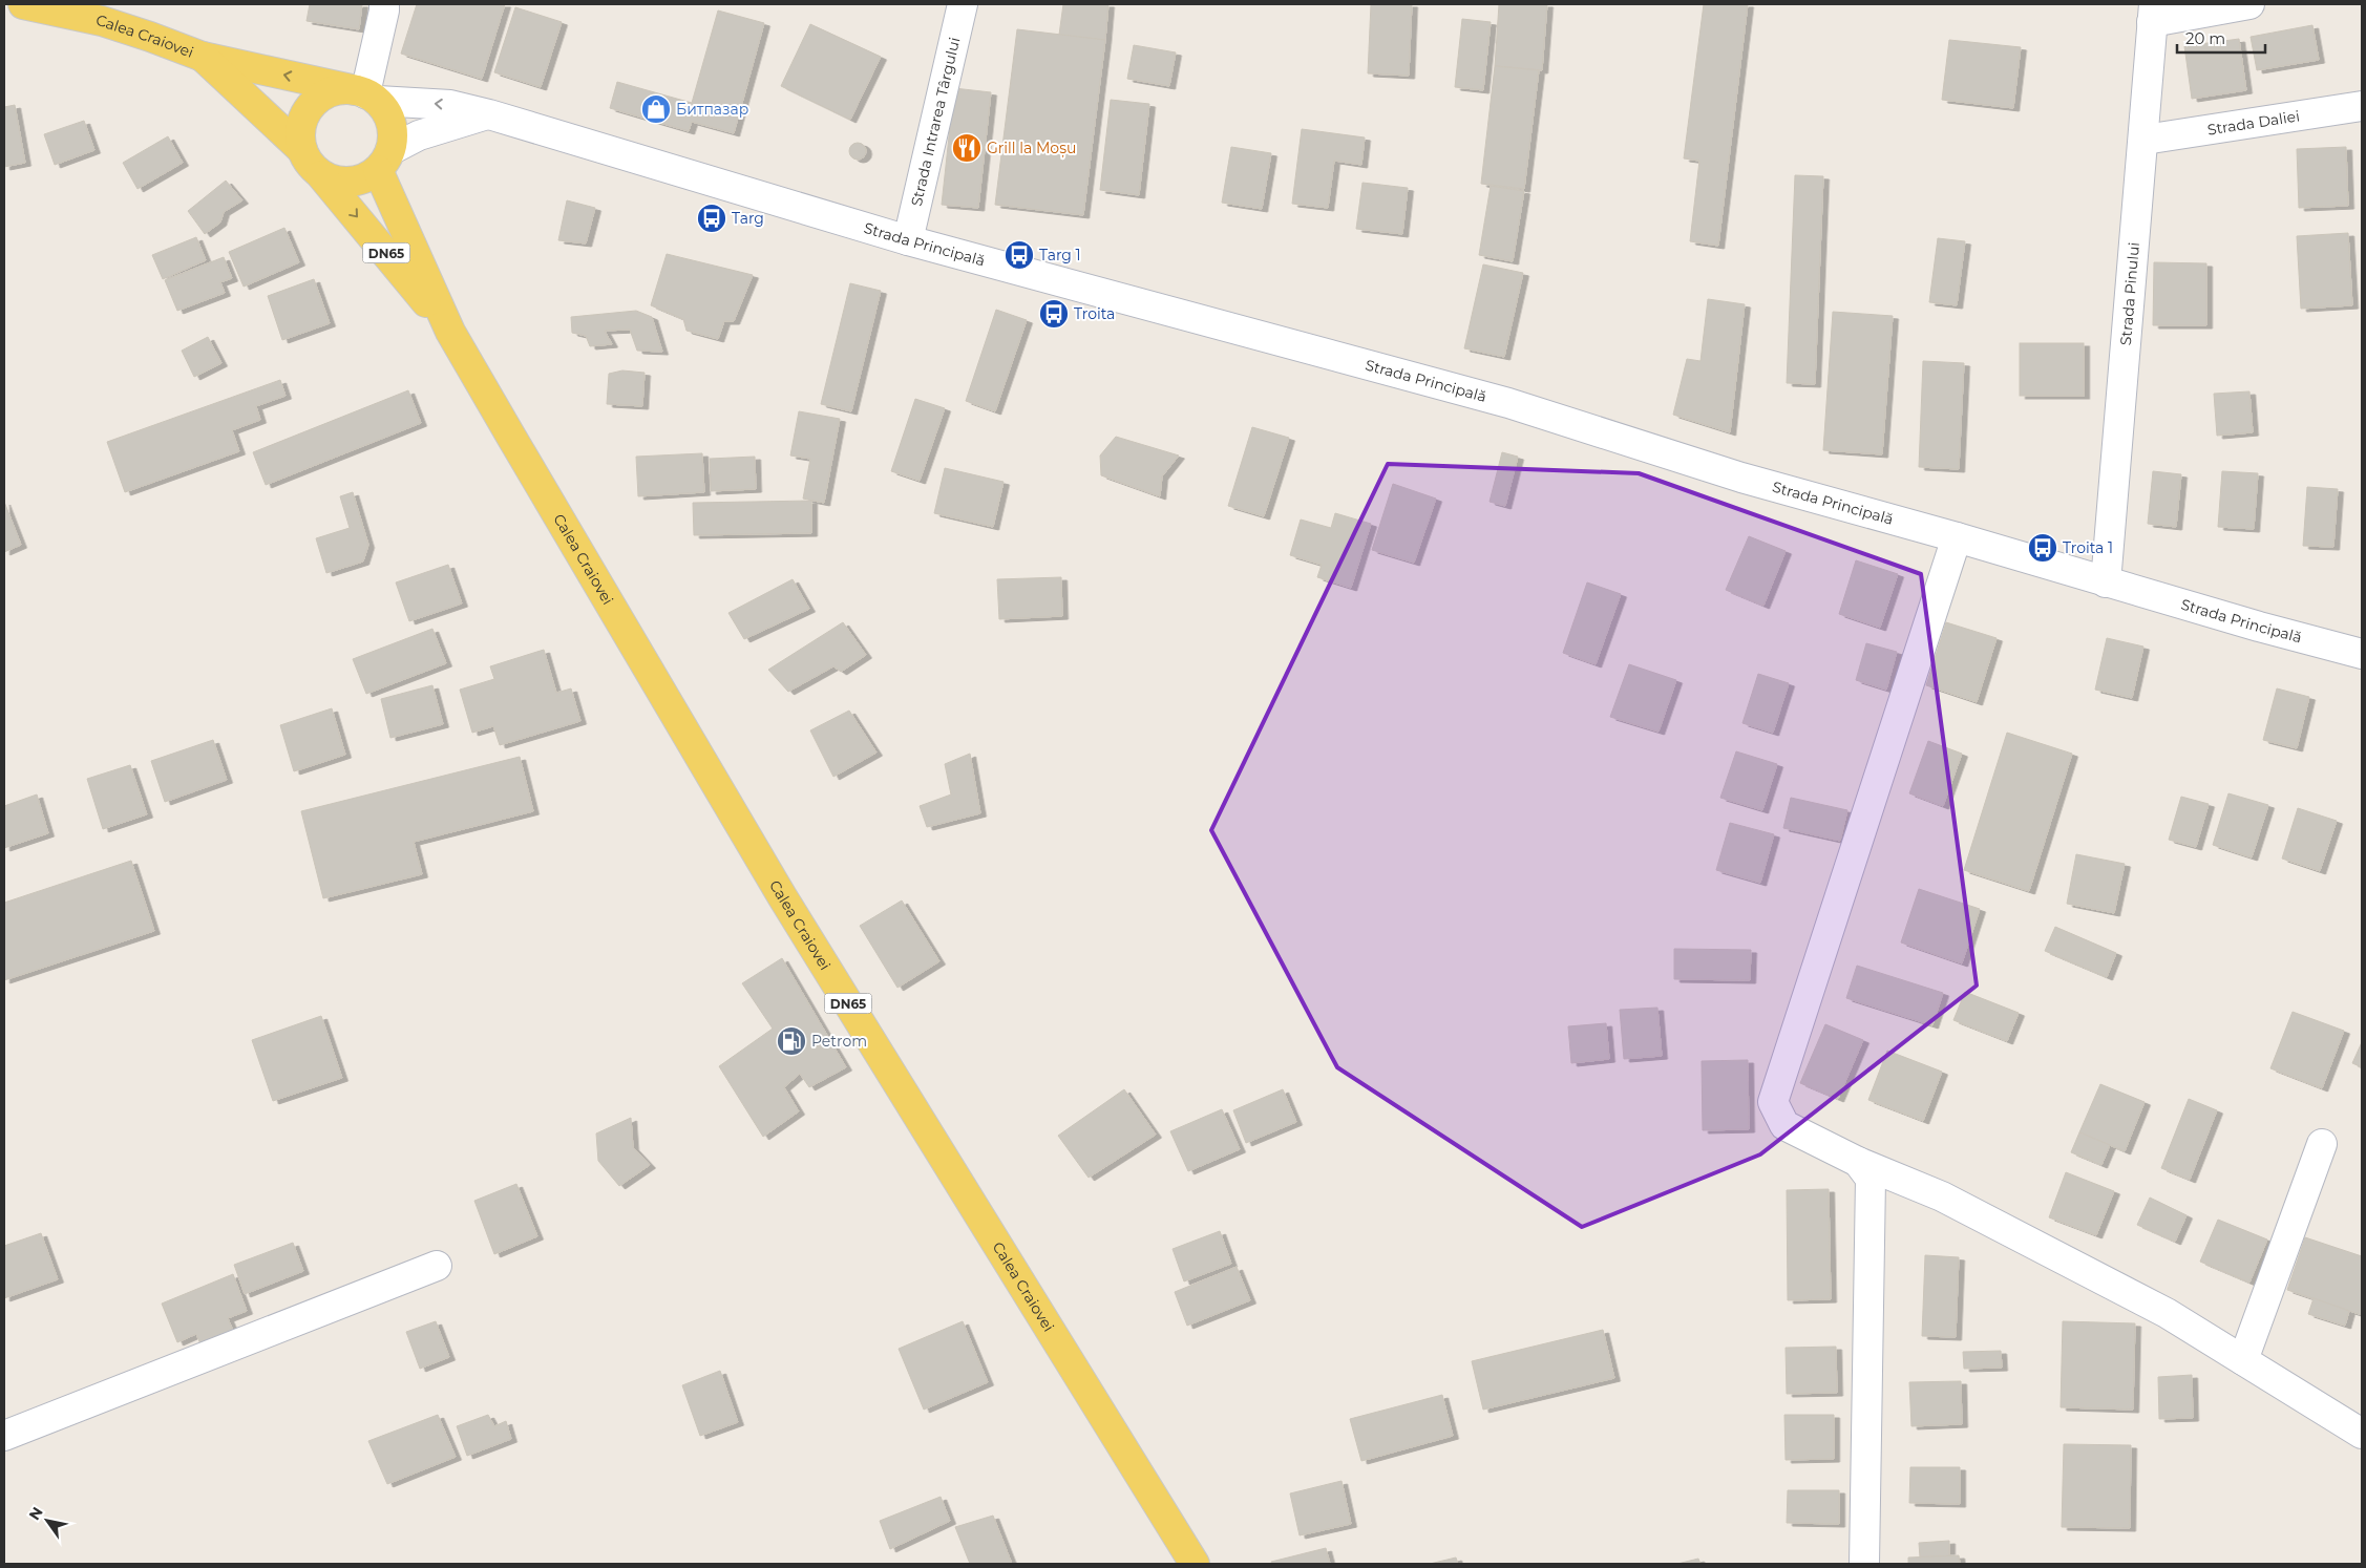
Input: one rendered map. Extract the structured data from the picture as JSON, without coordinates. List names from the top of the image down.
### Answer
{
  "streets": {
    "main road": ["Calea Craiovei", "DN65"],
    "street": [
      "Strada Intrarea Târgului",
      "Strada Daliei",
      "Strada Principală",
      "Strada Pinului"
    ]
  },
  "crossings": [
    ["Calea Craiovei", "Strada Principală"],
    ["Calea Craiovei", "DN65"],
    ["Strada Intrarea Târgului", "Strada Principală"],
    ["Strada Daliei", "Strada Pinului"],
    ["Strada Principală", "DN65"],
    ["Strada Principală", "Strada Pinului"]
  ],
  "places": {
    "shop": ["Битпазар"],
    "restaurant": ["Grill la Moșu"],
    "bus stop": [
      "Targ",
      "Targ 1",
      "Troita",
      "Troita 1"
    ],
    "fuel station": ["Petrom"]
  },
  "scale_bar": "20 m",
  "north": "top left"
}
